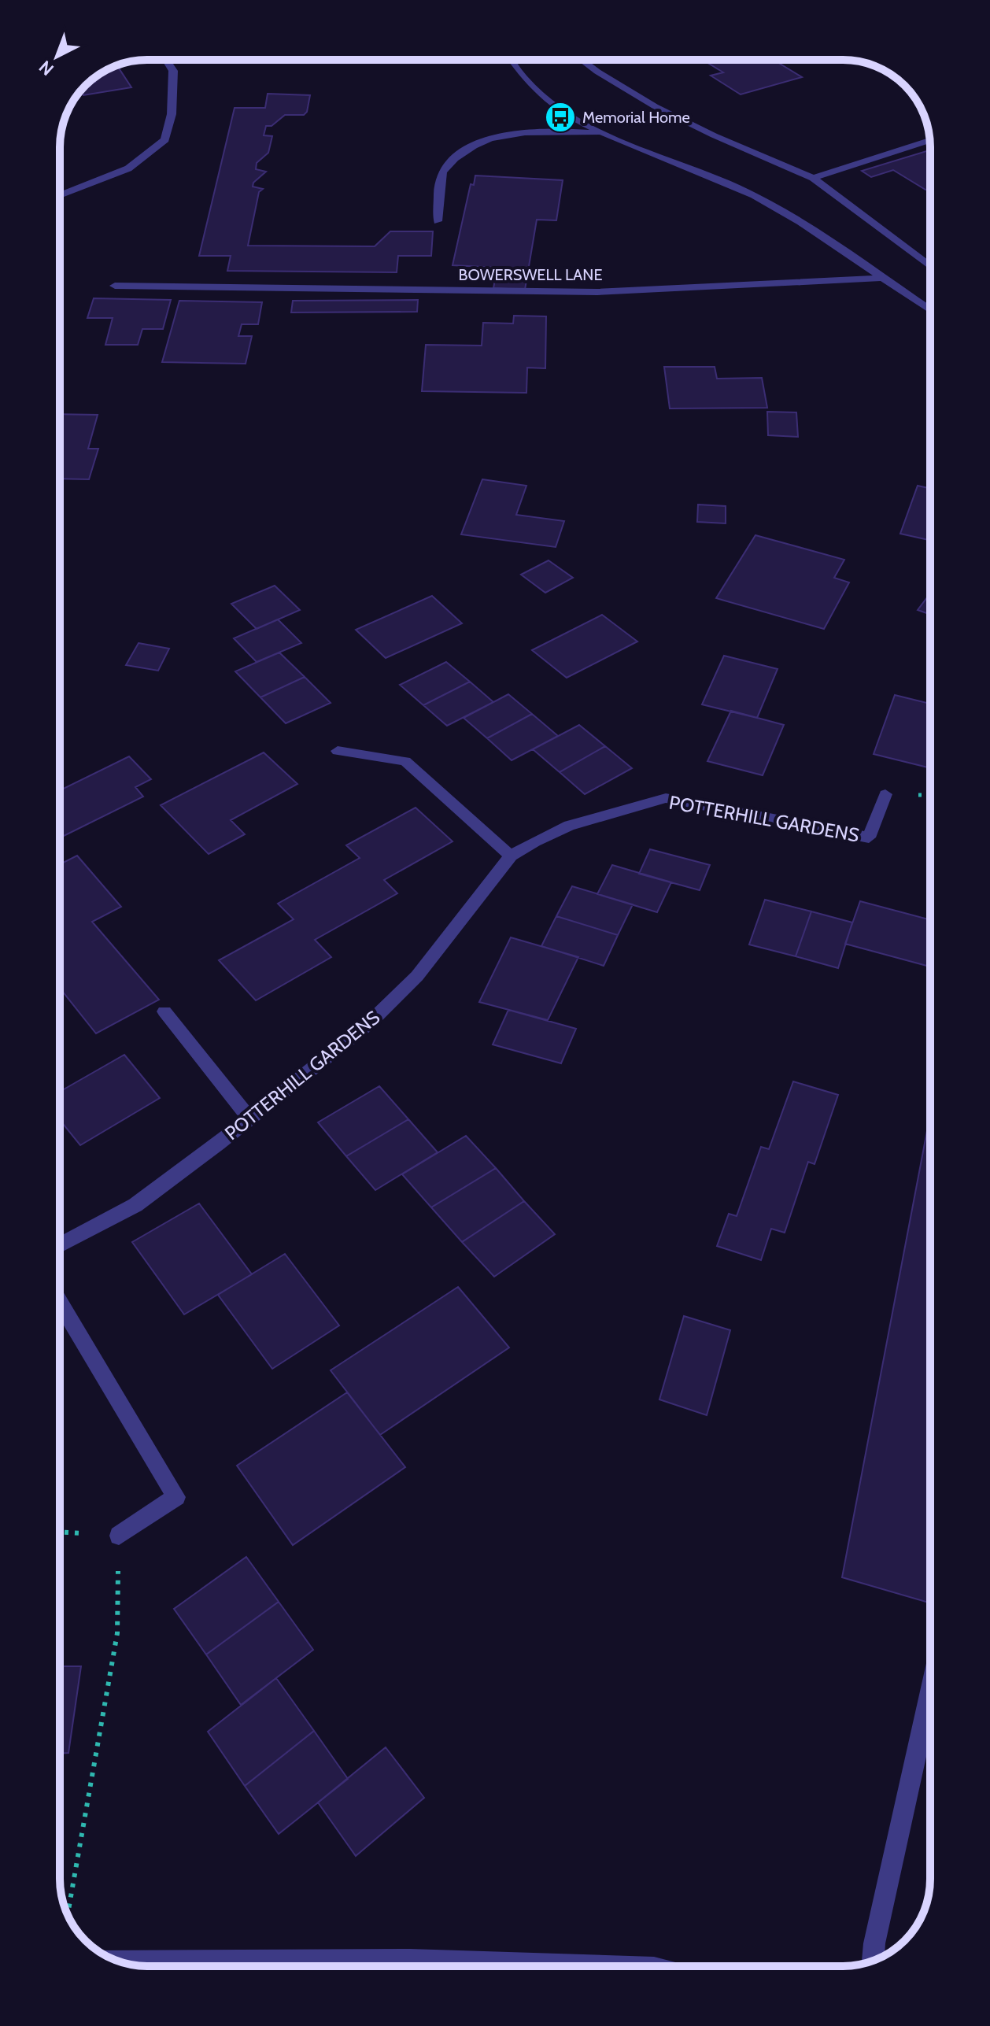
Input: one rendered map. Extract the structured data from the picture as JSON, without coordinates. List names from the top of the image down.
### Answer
{
  "streets": {
    "street": ["BOWERSWELL LANE", "POTTERHILL GARDENS"]
  },
  "places": {
    "bus stop": ["Memorial Home"]
  },
  "north": "bottom left"
}
